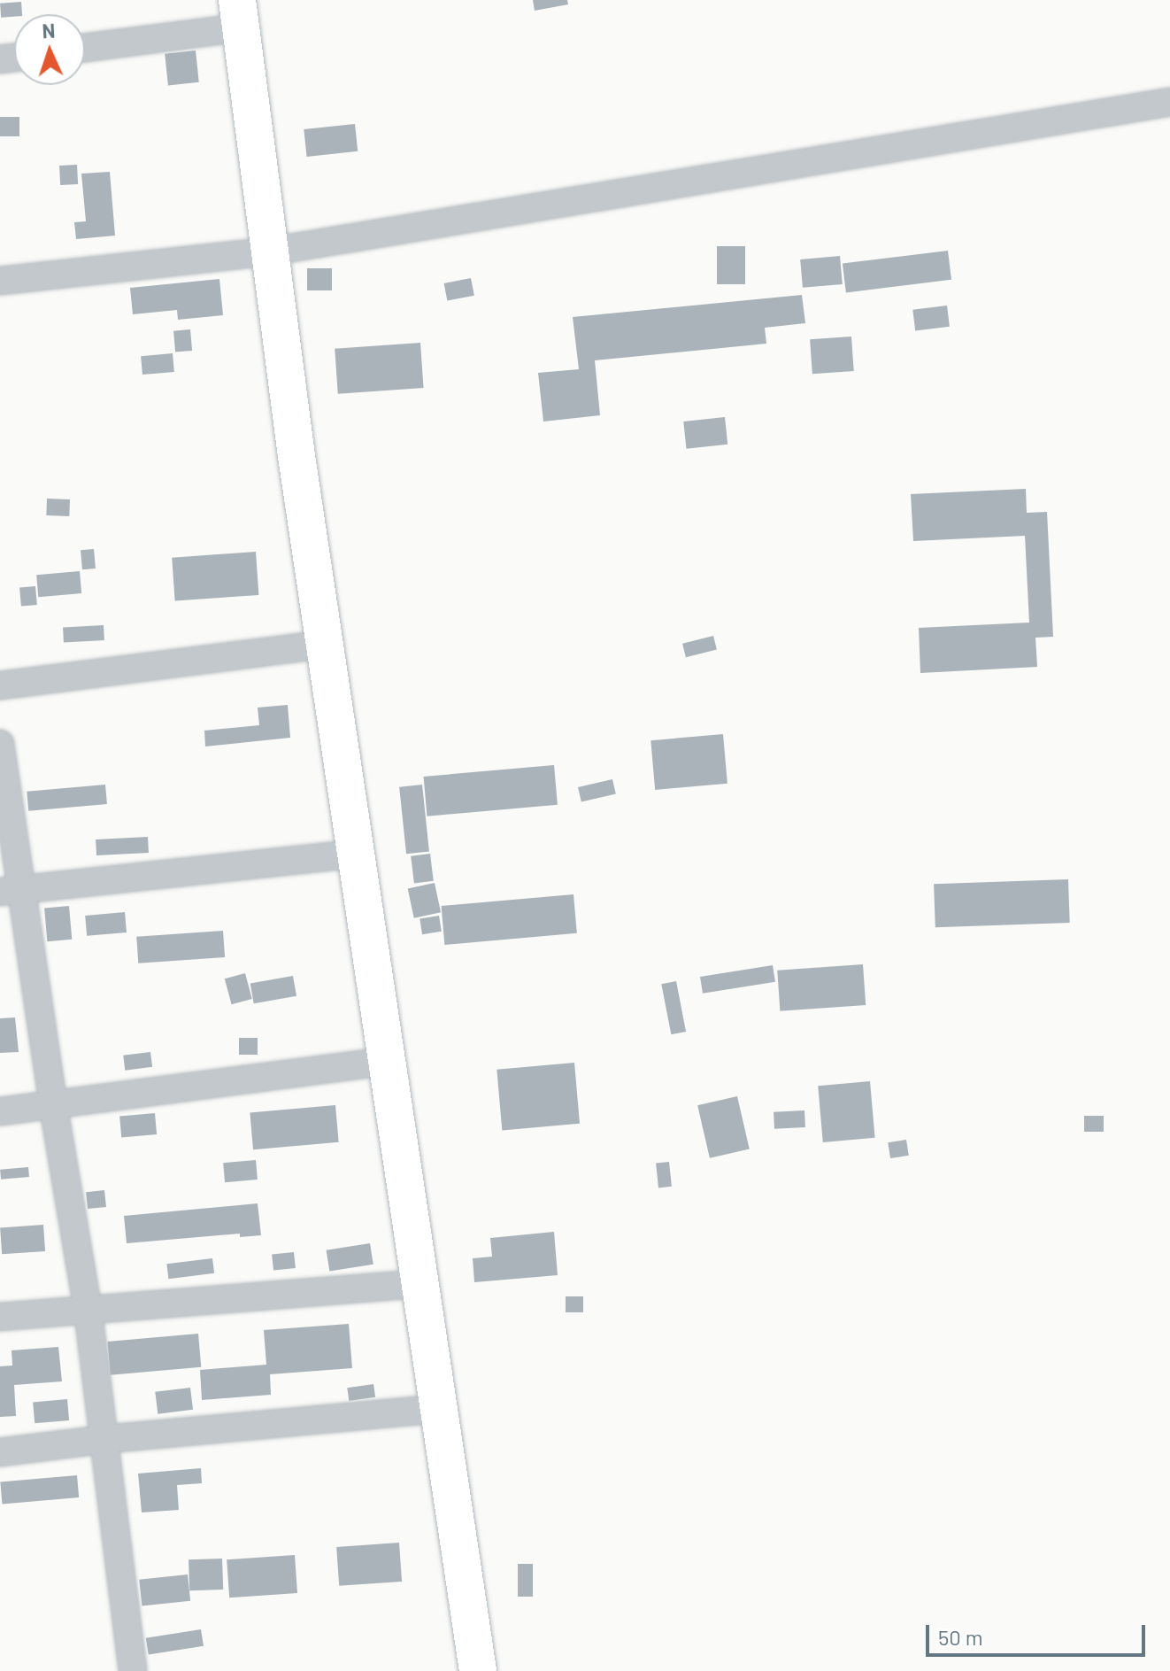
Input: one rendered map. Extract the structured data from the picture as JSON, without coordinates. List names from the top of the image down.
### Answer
{
  "scale_bar": "50 m",
  "north": "top"
}
